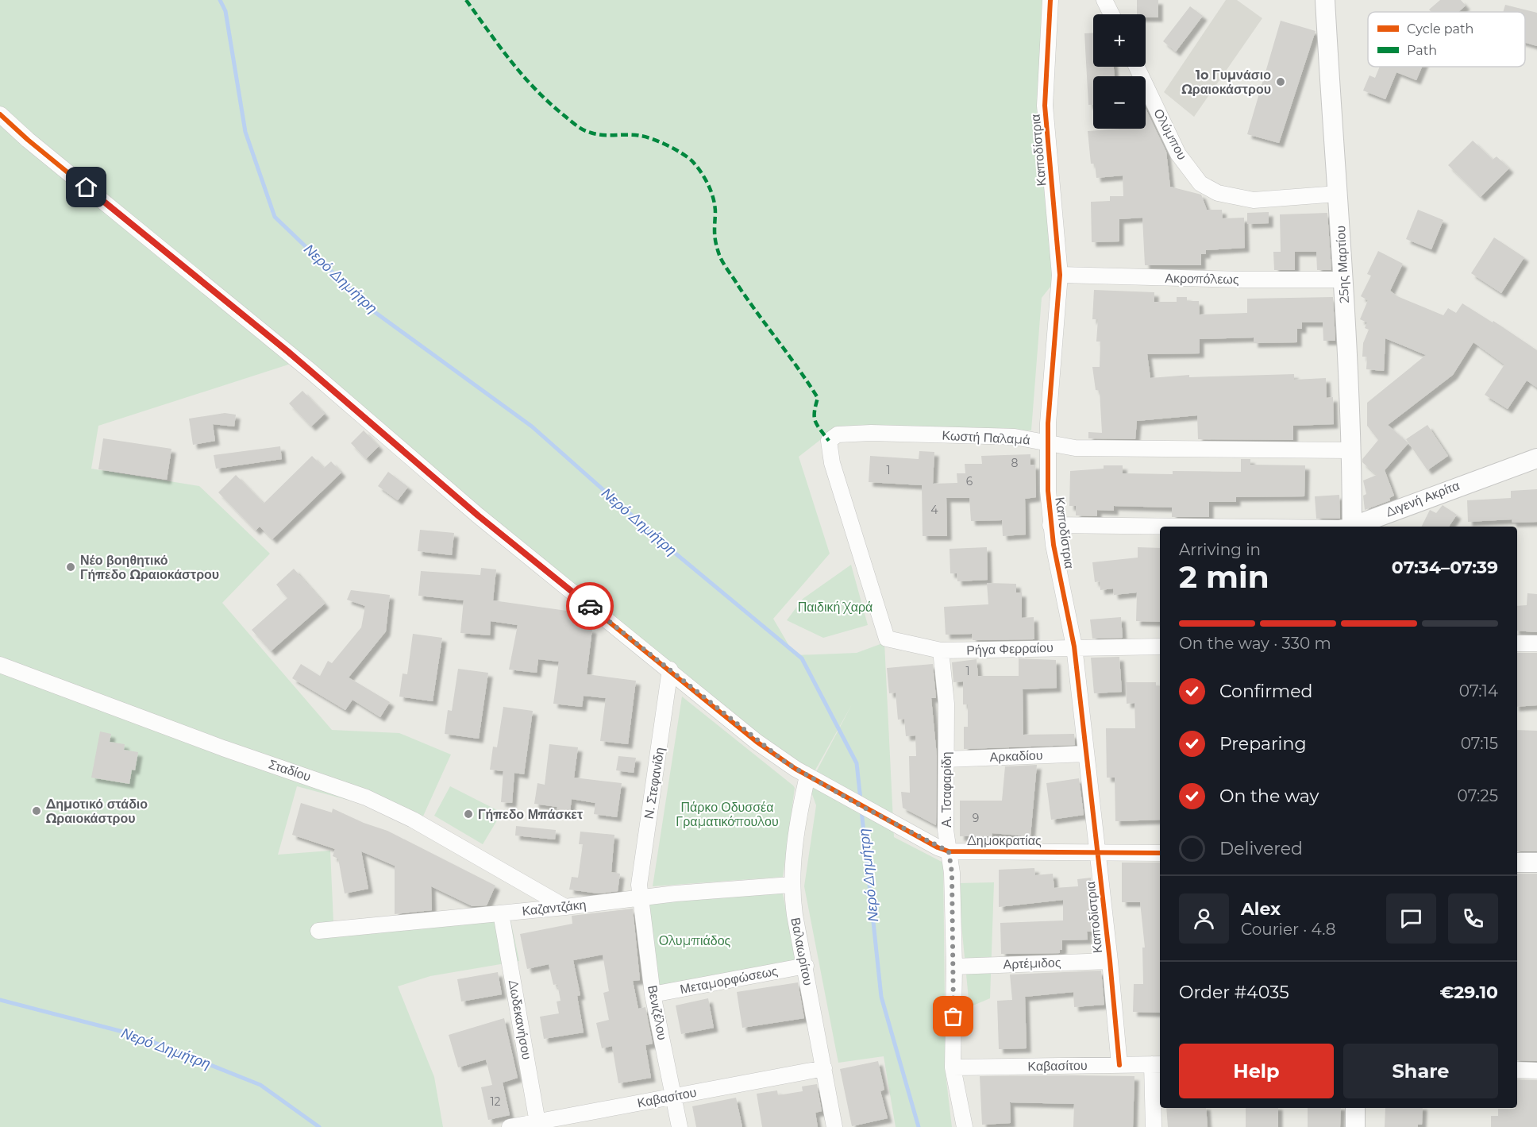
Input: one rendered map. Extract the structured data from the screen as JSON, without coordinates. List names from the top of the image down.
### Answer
{
  "streets": {
    "street": [
      "Ολύμπου",
      "Καποδίστρια",
      "25ης Μαρτίου",
      "Ακροπόλεως",
      "Κωστή Παλαμά",
      "Διγενή Ακρίτα",
      "Ρήγα Φερραίου",
      "Αρκαδίου",
      "Σταδίου",
      "Ν. Στεφανίδη",
      "Α. Τσαφαρίδη",
      "Δημοκρατίας",
      "Καζαντζάκη",
      "Βαλαωρίτου",
      "Αρτέμιδος",
      "Μεταμορφώσεως",
      "Βενιζέλου",
      "Δωδεκανήσου",
      "Καβασίτου"
    ]
  },
  "crossings": [
    ["Ολύμπου", "25ης Μαρτίου"],
    ["Καποδίστρια", "Ακροπόλεως"],
    ["Καποδίστρια", "Κωστή Παλαμά"],
    ["Καποδίστρια", "Διγενή Ακρίτα"],
    ["Καποδίστρια", "Ρήγα Φερραίου"],
    ["Καποδίστρια", "Αρκαδίου"],
    ["Καποδίστρια", "Δημοκρατίας"],
    ["Καποδίστρια", "Αρτέμιδος"],
    ["Καποδίστρια", "Καβασίτου"],
    ["25ης Μαρτίου", "Ακροπόλεως"],
    ["25ης Μαρτίου", "Κωστή Παλαμά"],
    ["Κωστή Παλαμά", "Ρήγα Φερραίου"],
    ["Ρήγα Φερραίου", "Α. Τσαφαρίδη"],
    ["Αρκαδίου", "Α. Τσαφαρίδη"],
    ["Σταδίου", "Καζαντζάκη"],
    ["Ν. Στεφανίδη", "Δημοκρατίας"],
    ["Ν. Στεφανίδη", "Καζαντζάκη"],
    ["Ν. Στεφανίδη", "Βενιζέλου"],
    ["Α. Τσαφαρίδη", "Δημοκρατίας"],
    ["Α. Τσαφαρίδη", "Αρτέμιδος"],
    ["Α. Τσαφαρίδη", "Καβασίτου"],
    ["Δημοκρατίας", "Βαλαωρίτου"],
    ["Καζαντζάκη", "Βαλαωρίτου"],
    ["Καζαντζάκη", "Βενιζέλου"],
    ["Καζαντζάκη", "Δωδεκανήσου"],
    ["Βαλαωρίτου", "Μεταμορφώσεως"],
    ["Βαλαωρίτου", "Καβασίτου"],
    ["Μεταμορφώσεως", "Βενιζέλου"],
    ["Βενιζέλου", "Καβασίτου"],
    ["Δωδεκανήσου", "Καβασίτου"]
  ],
  "water": ["Νερό Δημήτρη"],
  "parks": ["Παιδική Χαρά", "Πάρκο Οδυσσέα Γραματικόπουλου", "Ολυμπιάδος"],
  "places": [
    "1o Γυμνάσιο Ωραιοκάστρου",
    "Νέο βοηθητικό Γήπεδο Ωραιοκάστρου",
    "Δημοτικό στάδιο Ωραιοκάστρου",
    "Γήπεδο Μπάσκετ"
  ],
  "house_numbers": [
    "8",
    "1",
    "6",
    "4",
    "1",
    "9",
    "12"
  ],
  "legend": ["Cycle path", "Path"],
  "page": {
    "map_buttons": ["+", "−"],
    "heading": ["2 min", "Arriving in", "07:34–07:39"],
    "panel": [
      "Alex",
      "Courier · 4.8",
      "Order #4035",
      "€29.10"
    ],
    "bar": "On the way · 330 m",
    "list": [
      ["Confirmed", "07:14"],
      ["Preparing", "07:15"],
      ["On the way", "07:25"],
      "Delivered"
    ],
    "buttons": ["Help", "Share"]
  }
}
